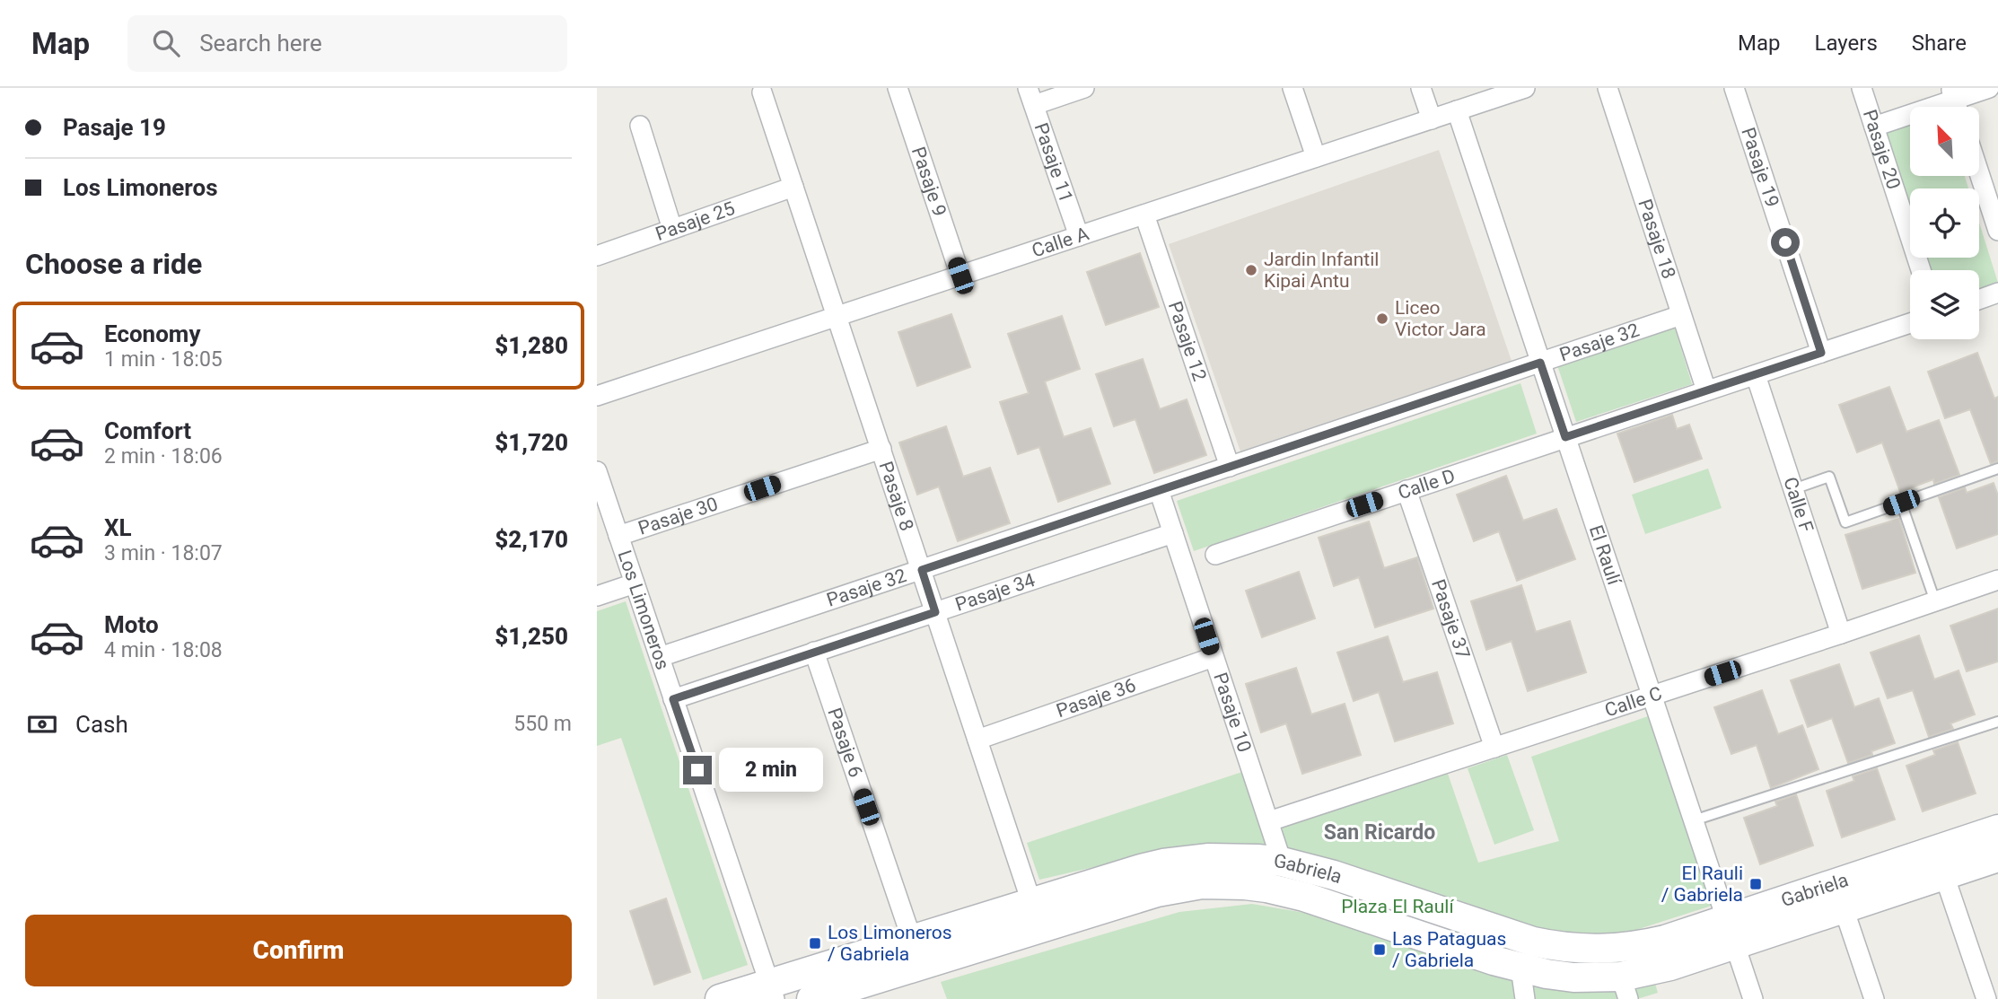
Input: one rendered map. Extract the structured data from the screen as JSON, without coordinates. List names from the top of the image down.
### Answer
{
  "streets": {
    "street": [
      "Pasaje 20",
      "Pasaje 11",
      "Pasaje 19",
      "Pasaje 9",
      "Pasaje 25",
      "Pasaje 18",
      "Calle A",
      "Pasaje 12",
      "Pasaje 32",
      "Calle D",
      "Pasaje 8",
      "Calle F",
      "Pasaje 30",
      "El Raulí",
      "Pasaje 34",
      "Los Limoneros",
      "Pasaje 37",
      "Pasaje 36",
      "Calle C",
      "Pasaje 10",
      "Pasaje 6",
      "Gabriela"
    ]
  },
  "crossings": [
    ["Pasaje 11", "Calle A"],
    ["Pasaje 19", "Calle D"],
    ["Pasaje 9", "Calle A"],
    ["Pasaje 25", "Pasaje 8"],
    ["Pasaje 18", "Pasaje 32"],
    ["Pasaje 18", "Calle D"],
    ["Calle A", "Pasaje 12"],
    ["Calle A", "Pasaje 8"],
    ["Calle A", "El Raulí"],
    ["Pasaje 12", "Pasaje 32"],
    ["Pasaje 32", "Pasaje 8"],
    ["Pasaje 32", "El Raulí"],
    ["Pasaje 32", "Los Limoneros"],
    ["Pasaje 32", "Pasaje 10"],
    ["Calle D", "Calle F"],
    ["Calle D", "El Raulí"],
    ["Calle D", "Pasaje 37"],
    ["Pasaje 8", "Pasaje 30"],
    ["Pasaje 8", "Pasaje 34"],
    ["Pasaje 8", "Pasaje 36"],
    ["Pasaje 8", "Gabriela"],
    ["Calle F", "Calle C"],
    ["Pasaje 30", "Los Limoneros"],
    ["El Raulí", "Calle C"],
    ["El Raulí", "Gabriela"],
    ["Pasaje 34", "Los Limoneros"],
    ["Pasaje 34", "Pasaje 10"],
    ["Pasaje 34", "Pasaje 6"],
    ["Los Limoneros", "Gabriela"],
    ["Pasaje 37", "Calle C"],
    ["Pasaje 36", "Pasaje 10"],
    ["Calle C", "Pasaje 10"],
    ["Pasaje 10", "Gabriela"],
    ["Pasaje 6", "Gabriela"]
  ],
  "districts": ["San Ricardo"],
  "parks": ["Plaza El Raulí"],
  "places": {
    "other": ["Jardin Infantil Kipai Antu", "Liceo Victor Jara"],
    "transit": ["El Rauli / Gabriela", "Los Limoneros / Gabriela", "Las Pataguas / Gabriela"]
  },
  "north": "top left",
  "page": {
    "header": "Map",
    "search": "Search here",
    "nav": ["Map", "Layers", "Share"],
    "banner": ["Pasaje 19", "Los Limoneros"],
    "heading": "Choose a ride",
    "list": [
      {
        "name": "Economy",
        "note": "1 min · 18:05",
        "value": "$1,280"
      },
      {
        "name": "Comfort",
        "note": "2 min · 18:06",
        "value": "$1,720"
      },
      {
        "name": "XL",
        "note": "3 min · 18:07",
        "value": "$2,170"
      },
      {
        "name": "Moto",
        "note": "4 min · 18:08",
        "value": "$1,250"
      }
    ],
    "pay": ["Cash", "550 m"],
    "bubble": "2 min",
    "buttons": "Confirm"
  }
}
